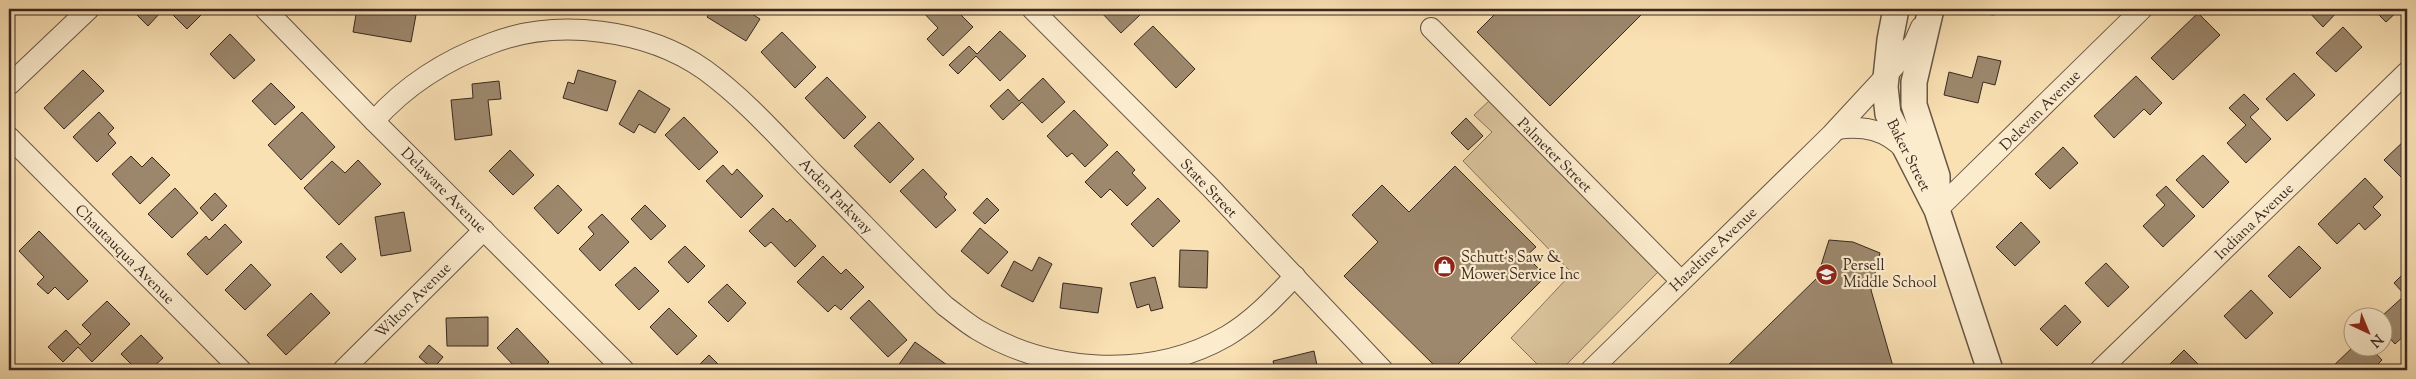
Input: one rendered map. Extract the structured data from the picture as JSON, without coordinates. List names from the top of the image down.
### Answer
{
  "streets": {
    "street": [
      "Delevan Avenue",
      "Palmeter Street",
      "Baker Street",
      "State Street",
      "Delaware Avenue",
      "Arden Parkway",
      "Indiana Avenue",
      "Hazeltine Avenue",
      "Chautauqua Avenue",
      "Wilton Avenue"
    ]
  },
  "crossings": [
    ["Delevan Avenue", "Baker Street"],
    ["Palmeter Street", "Hazeltine Avenue"],
    ["Baker Street", "Hazeltine Avenue"],
    ["State Street", "Arden Parkway"],
    ["Delaware Avenue", "Arden Parkway"],
    ["Delaware Avenue", "Wilton Avenue"]
  ],
  "places": {
    "shop": ["Schutt's Saw & Mower Service Inc"],
    "school or university": ["Persell Middle School"]
  },
  "north": "bottom right"
}
